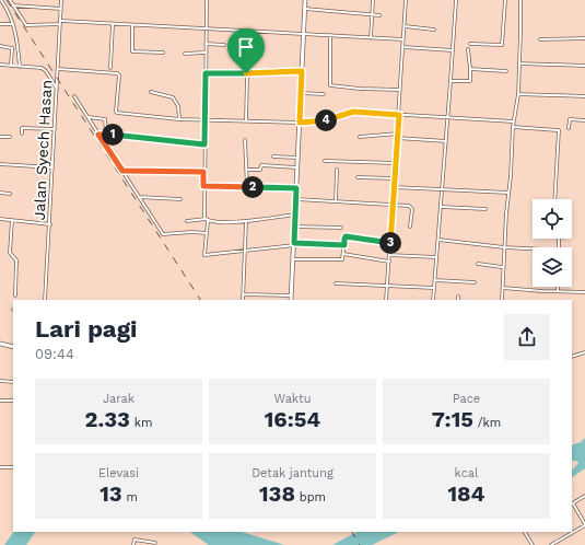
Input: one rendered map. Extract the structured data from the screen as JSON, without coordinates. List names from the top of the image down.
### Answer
{
  "streets": {
    "street": ["Jalan Syech Hasan"]
  },
  "page": {
    "pins": [
      "4",
      "1",
      "2",
      "3"
    ],
    "heading": ["Lari pagi", "09:44"],
    "stats": [
      ["Jarak", "2.33 km"],
      ["Waktu", "16:54"],
      ["Pace", "7:15 /km"],
      ["Elevasi", "13 m"],
      ["Detak jantung", "138 bpm"],
      ["kcal", "184"]
    ]
  }
}
